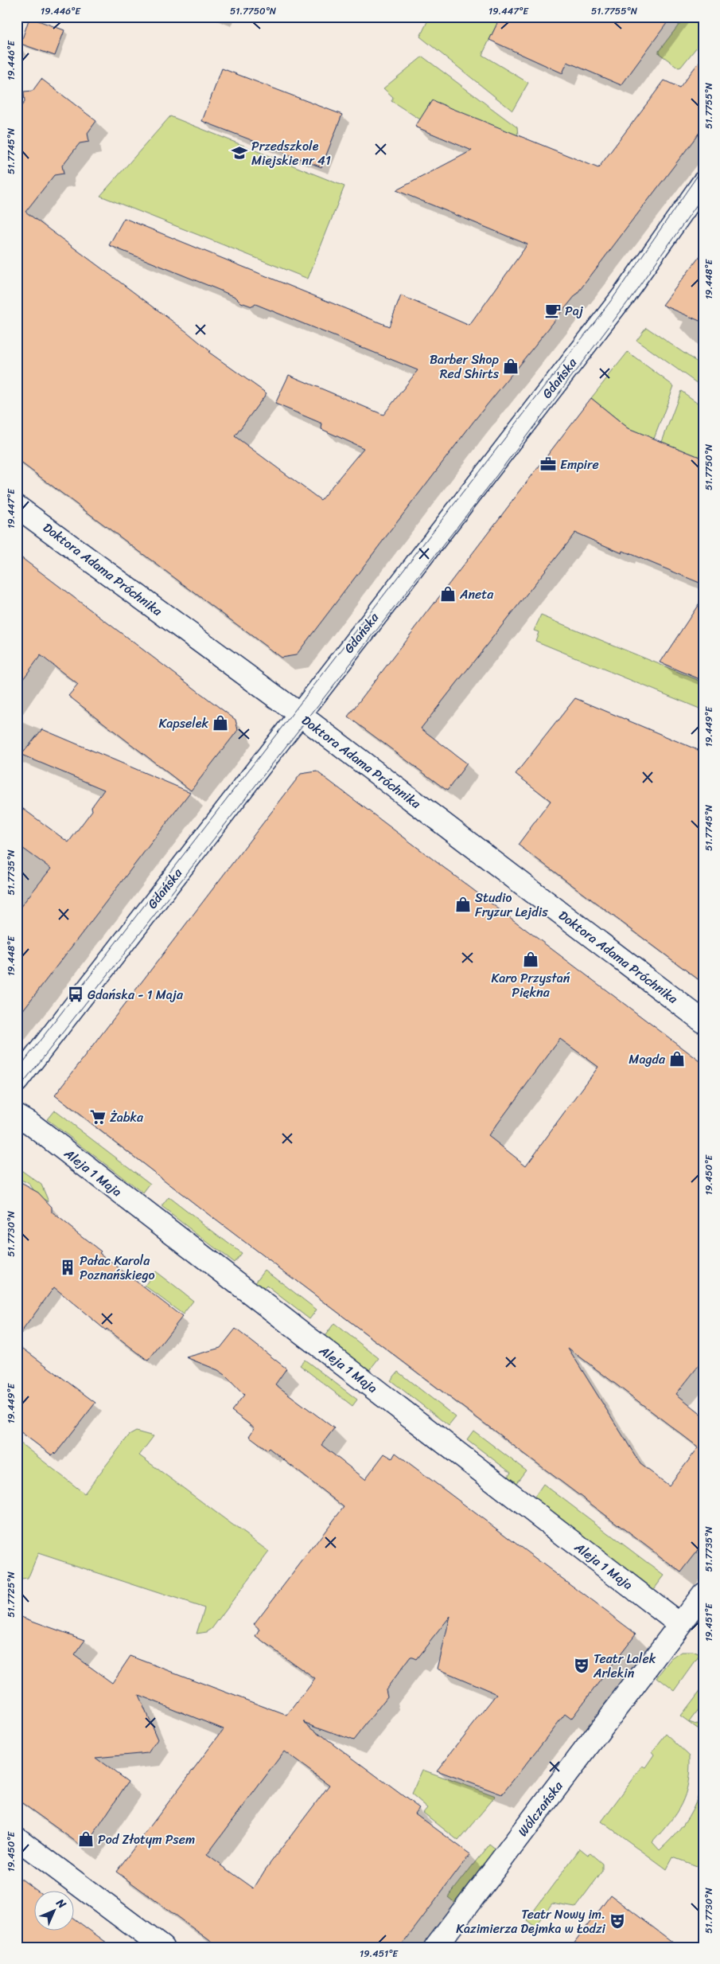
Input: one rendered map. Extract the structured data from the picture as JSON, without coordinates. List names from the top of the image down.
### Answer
{
  "streets": {
    "street": [
      "Gdańska",
      "Doktora Adama Próchnika",
      "Aleja 1 Maja",
      "Wólczańska"
    ]
  },
  "crossings": [
    ["Gdańska", "Doktora Adama Próchnika"],
    ["Aleja 1 Maja", "Wólczańska"]
  ],
  "places": {
    "school or university": ["Przedszkole Miejskie nr 41"],
    "cafe": ["Paj"],
    "shop": [
      "Barber Shop Red Shirts",
      "Aneta",
      "Kapselek",
      "Studio Fryzur Lejdis",
      "Karo Przystań Piękna",
      "Magda",
      "Pod Złotym Psem"
    ],
    "office": ["Empire"],
    "bus stop": ["Gdańska - 1 Maja"],
    "supermarket": ["Żabka"],
    "building": ["Pałac Karola Poznańskiego"],
    "theatre": ["Teatr Lalek Arlekin", "Teatr Nowy im. Kazimierza Dejmka w Łodzi"]
  },
  "north": "top right",
  "coordinates": [
    "19.446°E",
    "51.7750°N",
    "19.447°E",
    "51.7755°N",
    "51.7745°N",
    "19.448°E",
    "19.449°E",
    "51.7735°N",
    "19.450°E",
    "51.7730°N",
    "51.7725°N",
    "19.451°E"
  ]
}
